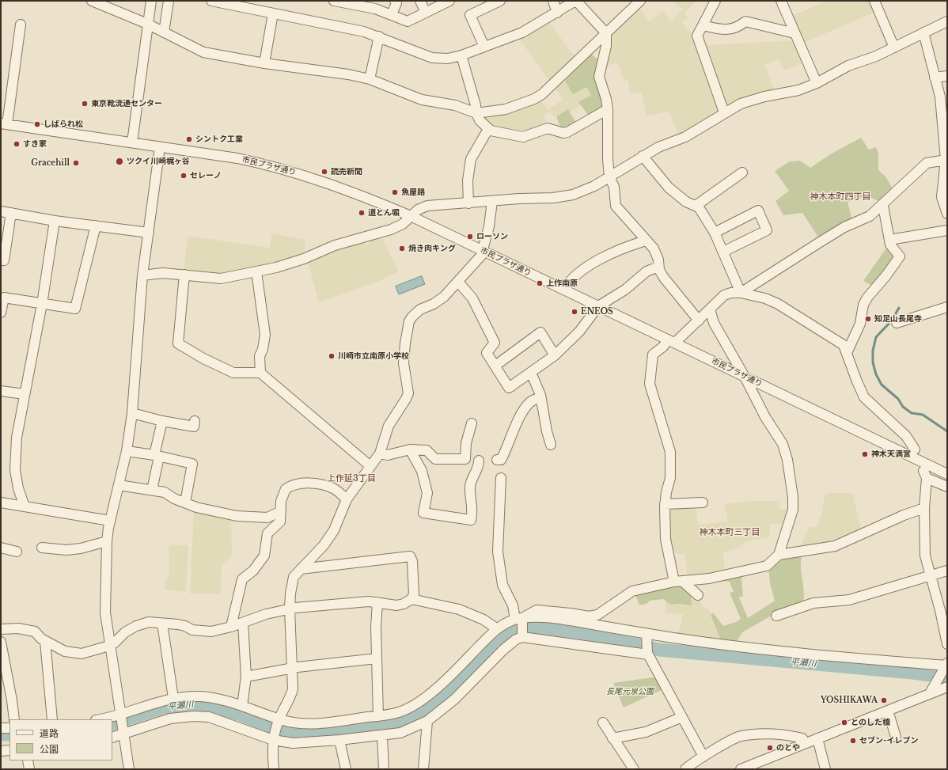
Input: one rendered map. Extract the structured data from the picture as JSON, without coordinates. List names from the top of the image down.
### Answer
{
  "streets": {
    "street": ["市民プラザ通り"]
  },
  "districts": ["神木本町四丁目", "上作延3丁目", "神木本町三丁目"],
  "water": ["平瀬川"],
  "parks": ["長尾元泉公園"],
  "places": [
    "東京靴流通センター",
    "しばられ松",
    "シントク工業",
    "すき家",
    "ツクイ川崎梶ヶ谷",
    "Gracehill",
    "読売新聞",
    "セレーノ",
    "魚屋路",
    "道とん堀",
    "ローソン",
    "焼き肉キング",
    "上作南原",
    "ENEOS",
    "知足山長尾寺",
    "川崎市立南原小学校",
    "神木天満宮",
    "YOSHIKAWA",
    "とのした橋",
    "セブン-イレブン",
    "のとや"
  ],
  "legend": ["道路", "公園"]
}
